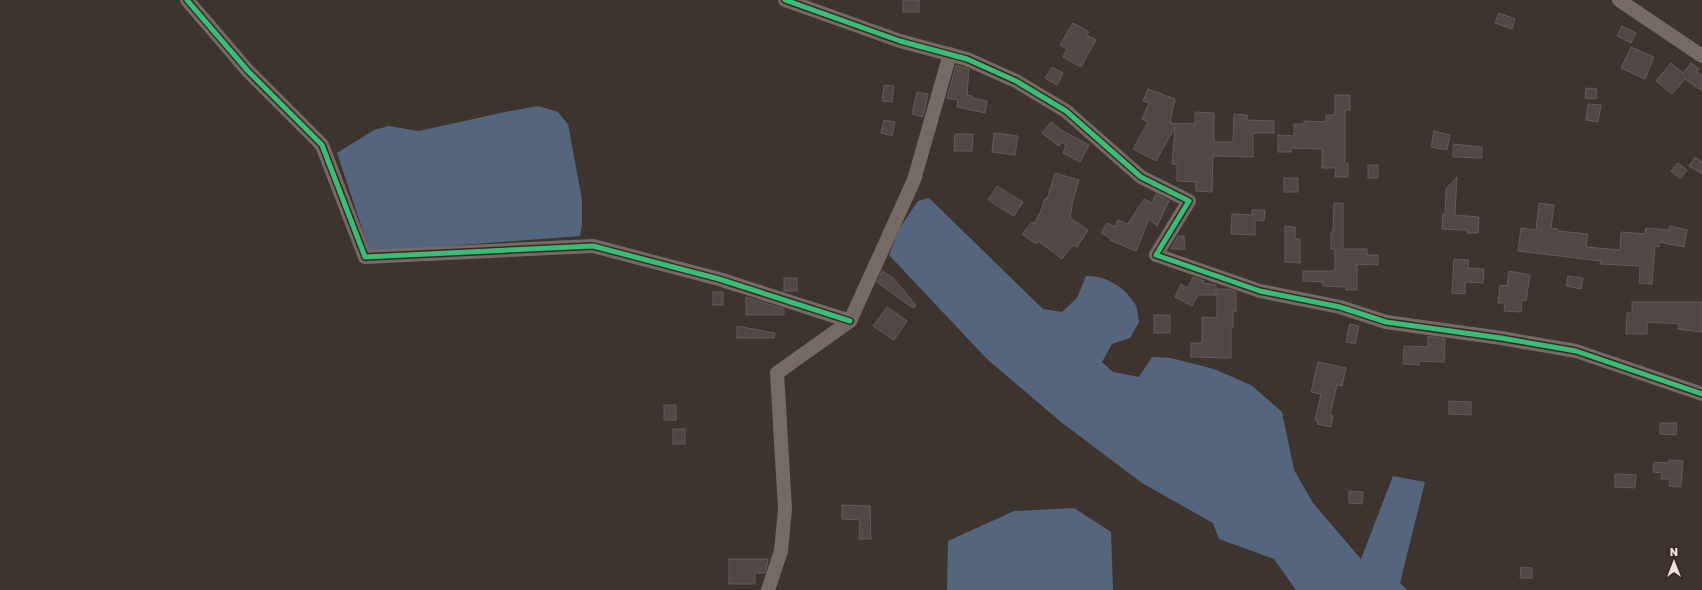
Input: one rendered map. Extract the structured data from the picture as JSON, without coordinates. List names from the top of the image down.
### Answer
{
  "north": "top"
}
